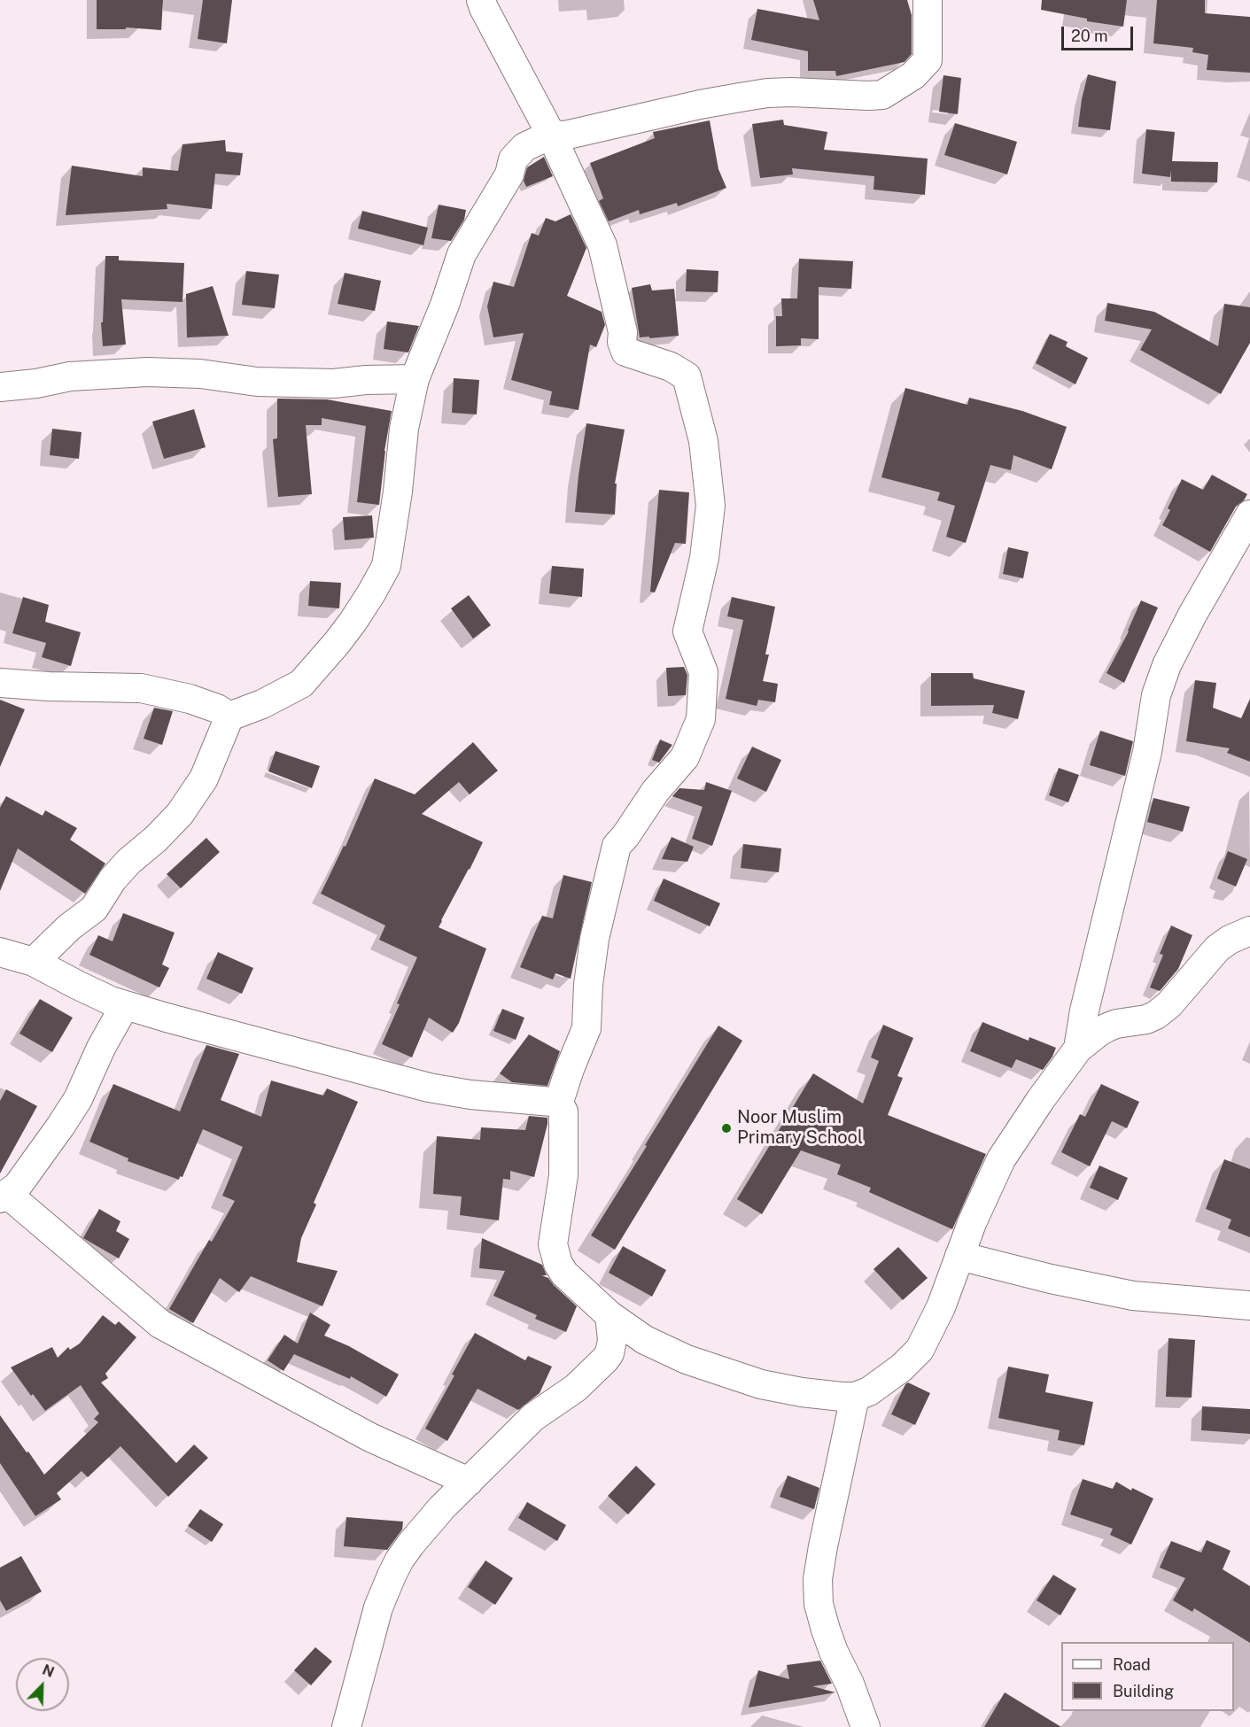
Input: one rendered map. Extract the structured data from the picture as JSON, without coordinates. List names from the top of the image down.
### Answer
{
  "places": ["Noor Muslim Primary School"],
  "legend": ["Road", "Building"],
  "scale_bar": "20 m",
  "north": "top right"
}
